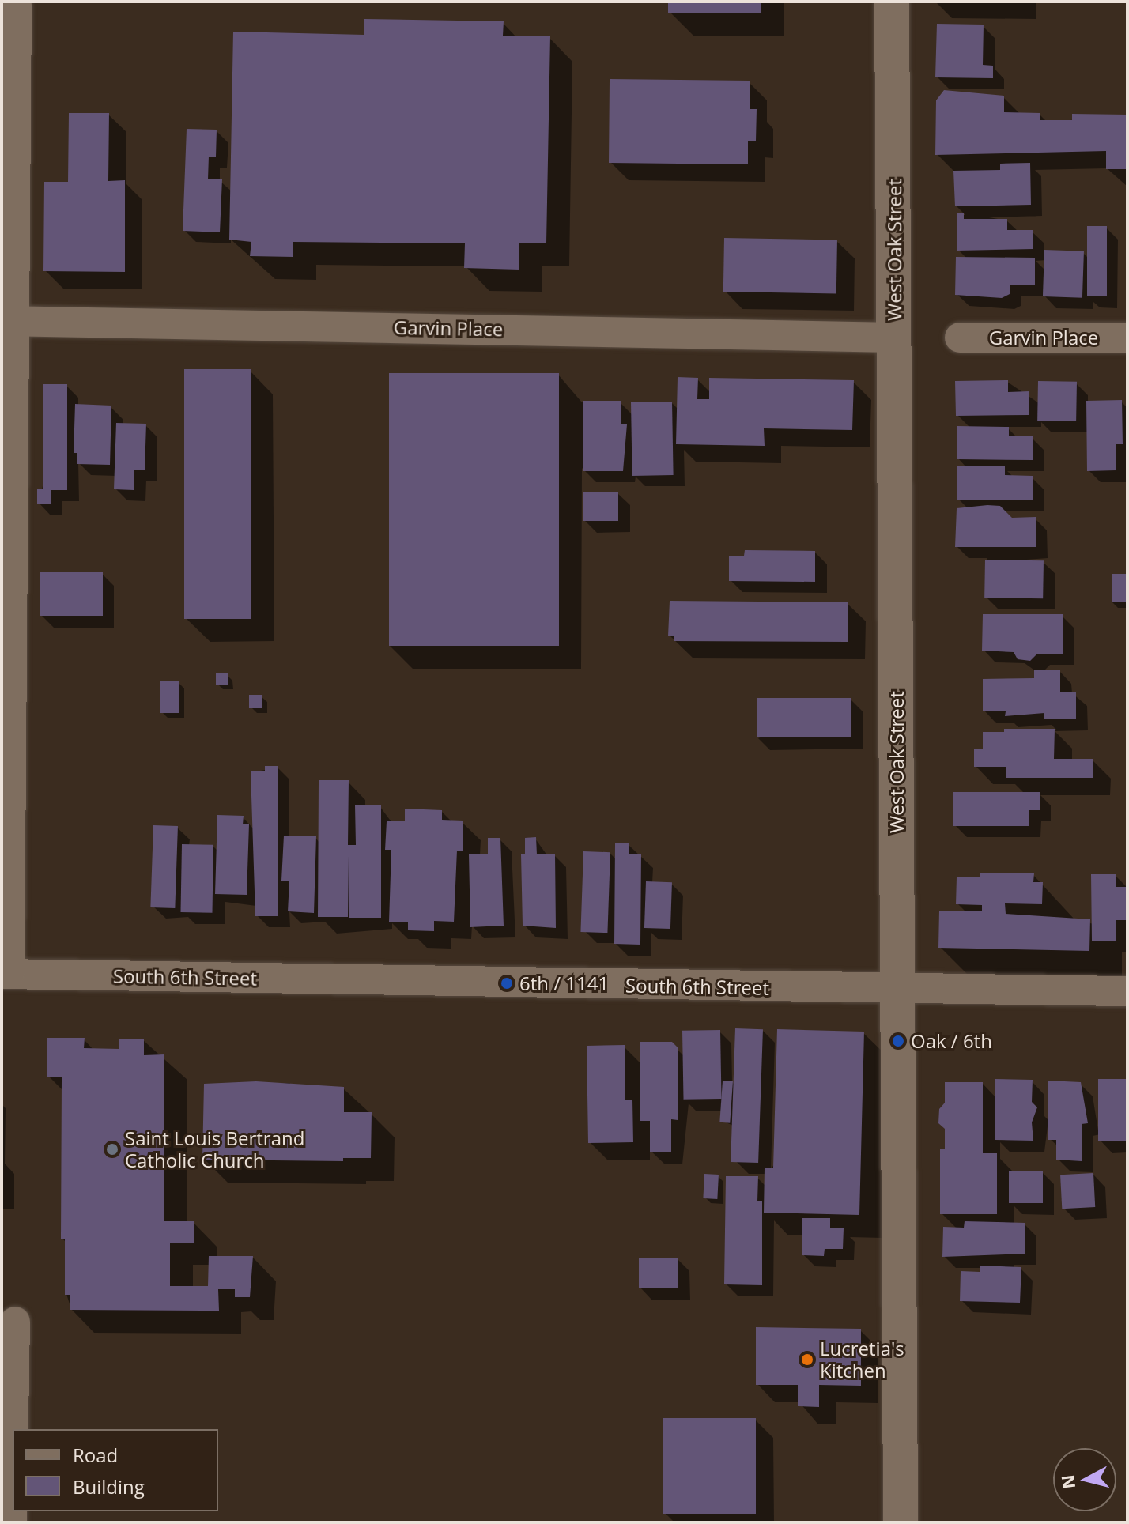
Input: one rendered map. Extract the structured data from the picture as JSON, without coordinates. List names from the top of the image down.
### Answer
{
  "streets": {
    "main road": ["West Oak Street"],
    "street": ["Garvin Place", "South 6th Street"]
  },
  "crossings": [
    ["West Oak Street", "Garvin Place"],
    ["West Oak Street", "South 6th Street"]
  ],
  "places": [
    "6th / 1141",
    "Oak / 6th",
    "Saint Louis Bertrand Catholic Church",
    "Lucretia's Kitchen"
  ],
  "legend": ["Road", "Building"],
  "north": "left"
}
